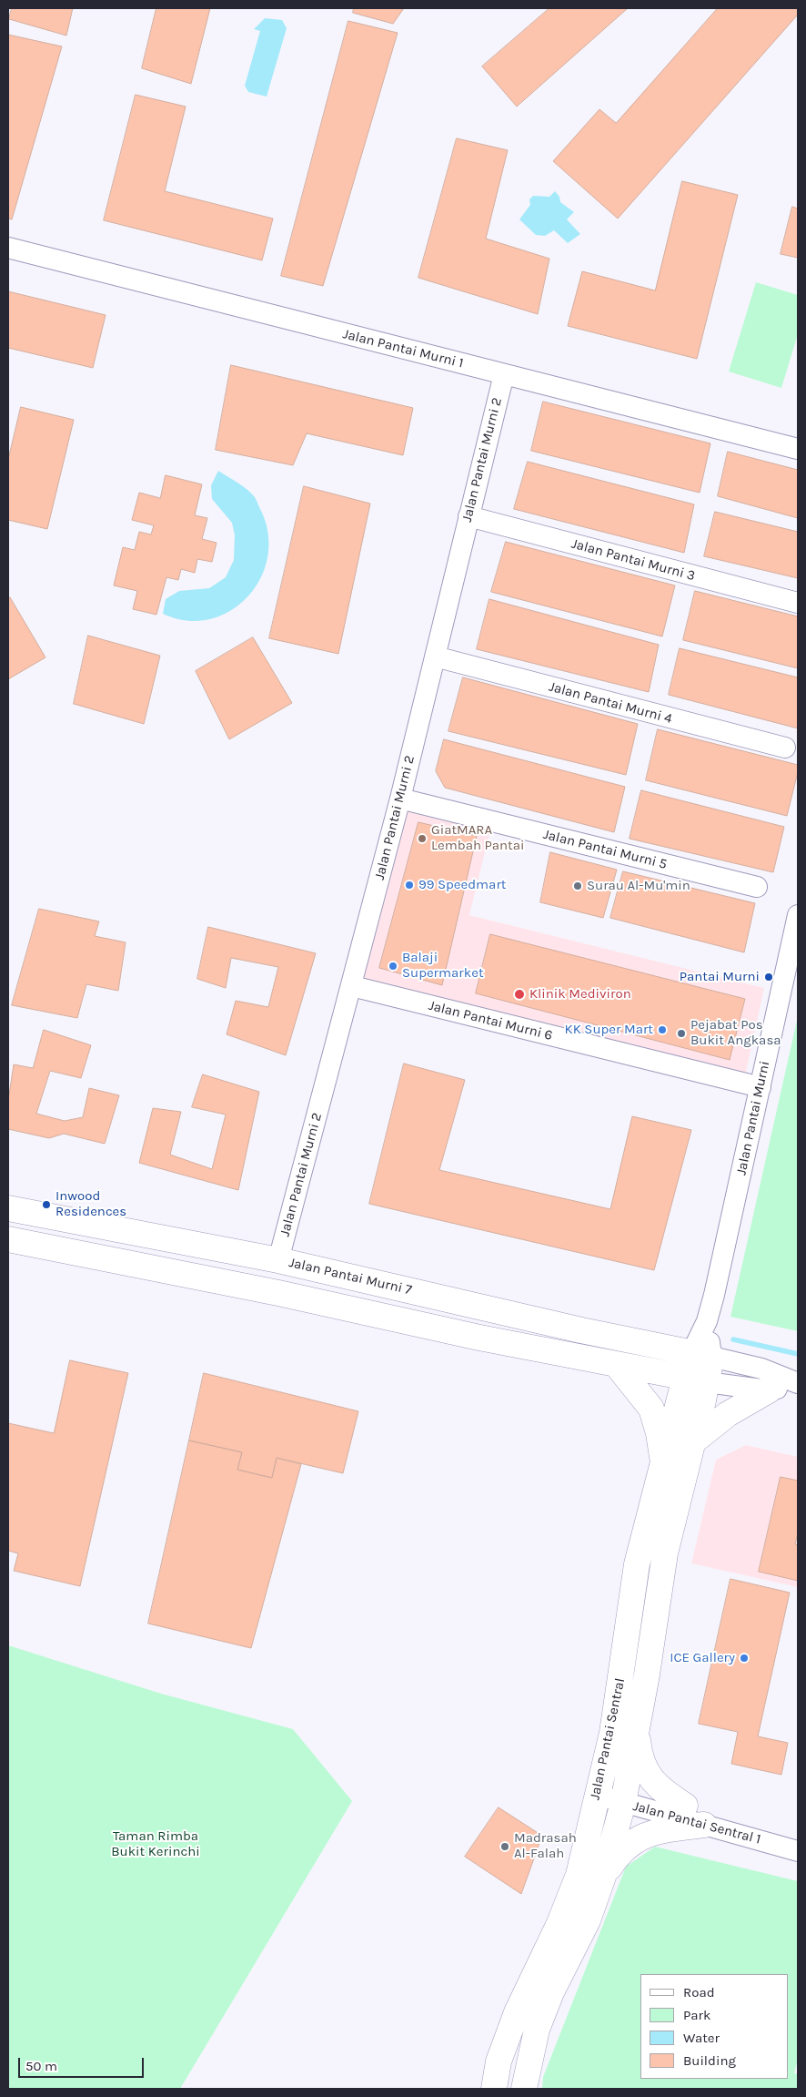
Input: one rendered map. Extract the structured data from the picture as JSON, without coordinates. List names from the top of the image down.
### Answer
{
  "streets": {
    "main road": ["Jalan Pantai Murni 7", "Jalan Pantai Sentral"],
    "street": [
      "Jalan Pantai Murni 1",
      "Jalan Pantai Murni 2",
      "Jalan Pantai Murni 3",
      "Jalan Pantai Murni 4",
      "Jalan Pantai Murni 5",
      "Jalan Pantai Murni 6",
      "Jalan Pantai Murni",
      "Jalan Pantai Sentral 1"
    ]
  },
  "crossings": [
    ["Jalan Pantai Murni 1", "Jalan Pantai Murni 2"],
    ["Jalan Pantai Murni 2", "Jalan Pantai Murni 3"],
    ["Jalan Pantai Murni 2", "Jalan Pantai Murni 4"],
    ["Jalan Pantai Murni 2", "Jalan Pantai Murni 5"],
    ["Jalan Pantai Murni 2", "Jalan Pantai Murni 6"],
    ["Jalan Pantai Murni 2", "Jalan Pantai Murni 7"],
    ["Jalan Pantai Murni 6", "Jalan Pantai Murni"],
    ["Jalan Pantai Murni", "Jalan Pantai Murni 7"],
    ["Jalan Pantai Sentral", "Jalan Pantai Sentral 1"]
  ],
  "parks": ["Taman Rimba Bukit Kerinchi"],
  "places": [
    "GiatMARA Lembah Pantai",
    "99 Speedmart",
    "Surau Al-Mu'min",
    "Balaji Supermarket",
    "Pantai Murni",
    "Klinik Mediviron",
    "KK Super Mart",
    "Pejabat Pos Bukit Angkasa",
    "Inwood Residences",
    "ICE Gallery",
    "Madrasah Al-Falah"
  ],
  "legend": [
    "Road",
    "Park",
    "Water",
    "Building"
  ],
  "scale_bar": "50 m"
}
